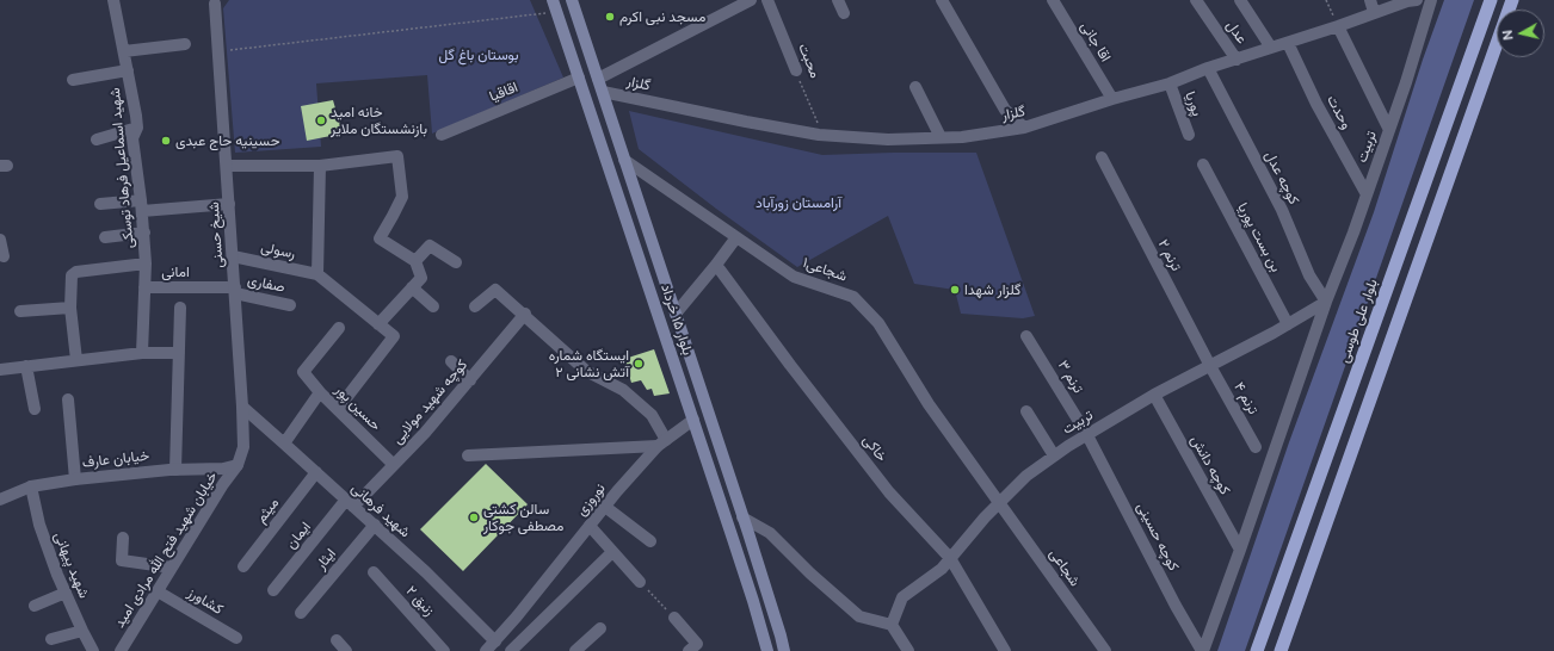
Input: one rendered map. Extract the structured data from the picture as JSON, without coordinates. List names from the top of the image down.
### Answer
{
  "streets": {
    "highway": ["بلوار علی طوسی"],
    "main road": ["بلوار ۱۵ خرداد"],
    "street": [
      "عدل",
      "اقا جانی",
      "محبت",
      "گلزار",
      "اقاقیا",
      "پوریا",
      "وحدت",
      "تربیت",
      "شهید اسماعیل فرهاد توسکی",
      "کوچه عدل",
      "شیخ حسنی",
      "بن بست پوریا",
      "رسولی",
      "ترنم ۲",
      "شجاعی۱",
      "امانی",
      "صفاری",
      "ترنم ۳",
      "ترنم ۴",
      "کوچه شهید مولایی",
      "حسین پور",
      "خاکی",
      "خیابان عارف",
      "کوچه دانش",
      "نوروزی",
      "میثم",
      "شهید فرهانی",
      "ایمان",
      "کوچه حسینی",
      "خیابان شهید فتح الله مرادی امید",
      "ایثار",
      "شهید پیهانی",
      "شجاعی",
      "کشاورز",
      "زنبق ۲"
    ]
  },
  "crossings": [
    ["عدل", "گلزار"],
    ["اقا جانی", "گلزار"],
    ["محبت", "گلزار"],
    ["گلزار", "پوریا"],
    ["گلزار", "وحدت"],
    ["گلزار", "کوچه عدل"],
    ["گلزار", "بلوار ۱۵ خرداد"],
    ["اقاقیا", "بلوار ۱۵ خرداد"],
    ["وحدت", "تربیت"],
    ["تربیت", "کوچه عدل"],
    ["تربیت", "بن بست پوریا"],
    ["تربیت", "ترنم ۲"],
    ["تربیت", "شجاعی۱"],
    ["تربیت", "ترنم ۳"],
    ["تربیت", "ترنم ۴"],
    ["تربیت", "خاکی"],
    ["تربیت", "کوچه دانش"],
    ["تربیت", "کوچه حسینی"],
    ["تربیت", "شجاعی"],
    ["شهید اسماعیل فرهاد توسکی", "امانی"],
    ["شیخ حسنی", "رسولی"],
    ["شیخ حسنی", "امانی"],
    ["شیخ حسنی", "صفاری"],
    ["شیخ حسنی", "خیابان عارف"],
    ["شیخ حسنی", "شهید فرهانی"],
    ["شیخ حسنی", "خیابان شهید فتح الله مرادی امید"],
    ["ترنم ۲", "ترنم ۴"],
    ["شجاعی۱", "بلوار ۱۵ خرداد"],
    ["شجاعی۱", "شجاعی"],
    ["امانی", "صفاری"],
    ["بلوار ۱۵ خرداد", "نوروزی"],
    ["ترنم ۳", "کوچه حسینی"],
    ["کوچه شهید مولایی", "حسین پور"],
    ["کوچه شهید مولایی", "شهید فرهانی"],
    ["کوچه شهید مولایی", "ایمان"],
    ["حسین پور", "شهید فرهانی"],
    ["خیابان عارف", "خیابان شهید فتح الله مرادی امید"],
    ["خیابان عارف", "شهید پیهانی"],
    ["نوروزی", "شهید فرهانی"],
    ["میثم", "شهید فرهانی"],
    ["شهید فرهانی", "ایمان"],
    ["شهید فرهانی", "ایثار"],
    ["خیابان شهید فتح الله مرادی امید", "کشاورز"]
  ],
  "parks": ["بوستان باغ گل", "آرامستان زورآباد"],
  "places": [
    "مسجد نبی اکرم",
    "خانه امید بازنشستگان ملایر",
    "حسینیه حاج عبدی",
    "گلزار شهدا",
    "ایستگاه شماره ۲ آتش نشانی",
    "سالن کشتی مصطفی جوکار"
  ],
  "north": "left"
}
